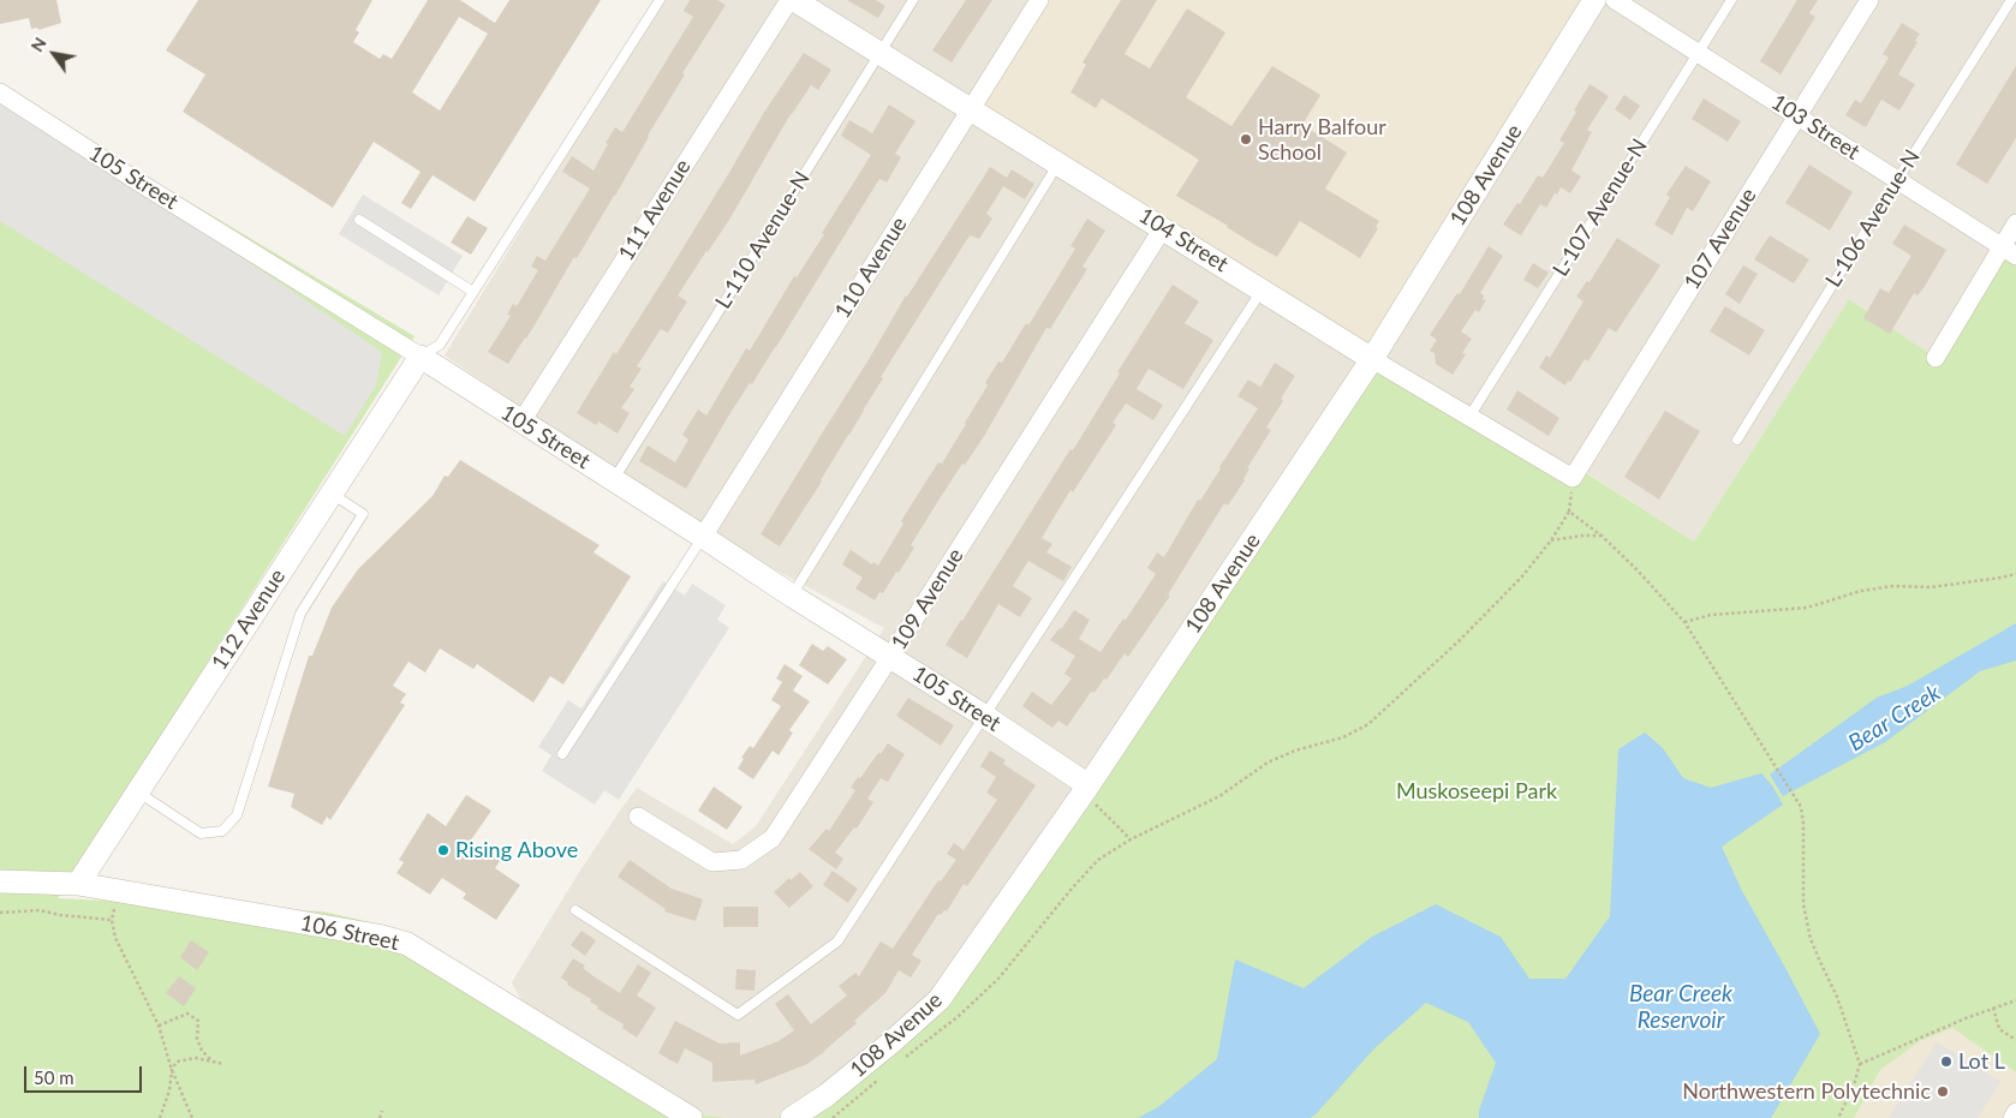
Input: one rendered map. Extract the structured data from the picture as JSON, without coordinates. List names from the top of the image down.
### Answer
{
  "streets": {
    "street": [
      "103 Street",
      "108 Avenue",
      "105 Street",
      "111 Avenue",
      "107 Avenue",
      "104 Street",
      "110 Avenue",
      "109 Avenue",
      "112 Avenue",
      "106 Street"
    ],
    "lane": ["L-107 Avenue-N", "L-106 Avenue-N", "L-110 Avenue-N"]
  },
  "crossings": [
    ["103 Street", "L-107 Avenue-N"],
    ["103 Street", "L-106 Avenue-N"],
    ["103 Street", "107 Avenue"],
    ["108 Avenue", "105 Street"],
    ["108 Avenue", "104 Street"],
    ["105 Street", "111 Avenue"],
    ["105 Street", "L-110 Avenue-N"],
    ["105 Street", "110 Avenue"],
    ["105 Street", "109 Avenue"],
    ["105 Street", "112 Avenue"],
    ["L-107 Avenue-N", "104 Street"],
    ["107 Avenue", "104 Street"],
    ["L-110 Avenue-N", "104 Street"],
    ["104 Street", "110 Avenue"],
    ["104 Street", "109 Avenue"],
    ["112 Avenue", "106 Street"]
  ],
  "water": ["Bear Creek", "Bear Creek Reservoir"],
  "parks": ["Muskoseepi Park"],
  "places": [
    "Harry Balfour School",
    "Rising Above",
    "Lot L",
    "Northwestern Polytechnic"
  ],
  "scale_bar": "50 m",
  "north": "top left"
}
